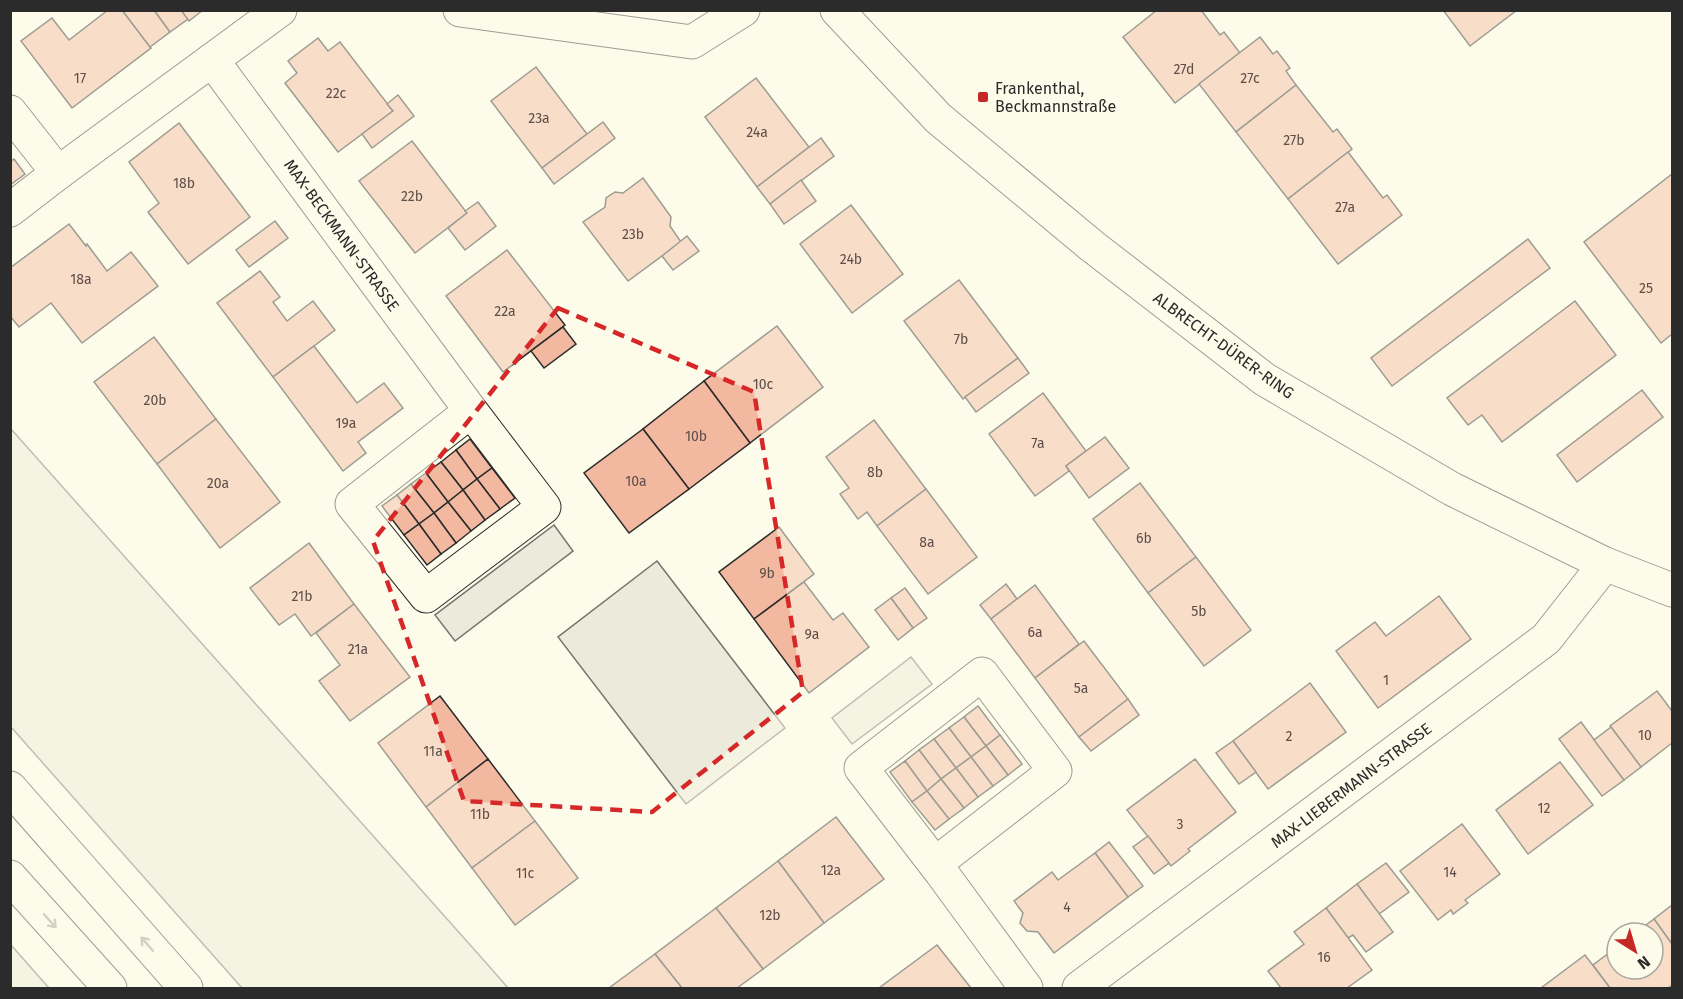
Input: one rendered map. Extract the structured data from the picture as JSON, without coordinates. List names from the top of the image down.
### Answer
{
  "streets": {
    "main road": ["MAX-BECKMANN-STRASSE", "ALBRECHT-DÜRER-RING", "MAX-LIEBERMANN-STRASSE"]
  },
  "crossings": [
    ["ALBRECHT-DÜRER-RING", "MAX-LIEBERMANN-STRASSE"]
  ],
  "places": {
    "transit": ["Frankenthal, Beckmannstraße"]
  },
  "house_numbers": [
    "27d",
    "17",
    "27c",
    "22c",
    "23a",
    "24a",
    "27b",
    "18b",
    "22b",
    "27a",
    "23b",
    "24b",
    "18a",
    "25",
    "22a",
    "7b",
    "10c",
    "20b",
    "19a",
    "10b",
    "7a",
    "8b",
    "10a",
    "20a",
    "6b",
    "8a",
    "9b",
    "21b",
    "5b",
    "6a",
    "9a",
    "21a",
    "1",
    "5a",
    "10",
    "2",
    "11a",
    "12",
    "11b",
    "3",
    "12a",
    "14",
    "11c",
    "4",
    "12b",
    "16"
  ],
  "north": "bottom right"
}
